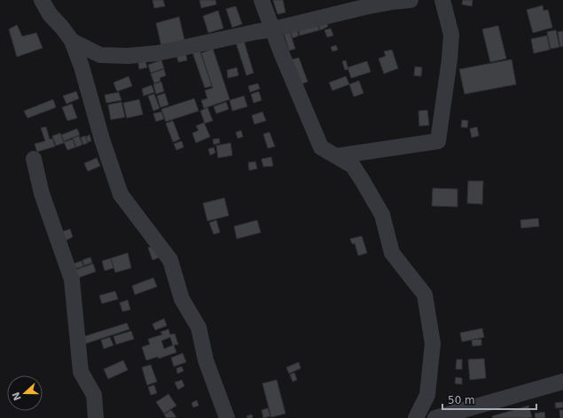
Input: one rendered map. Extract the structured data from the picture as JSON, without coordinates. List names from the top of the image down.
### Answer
{
  "scale_bar": "50 m",
  "north": "left"
}
